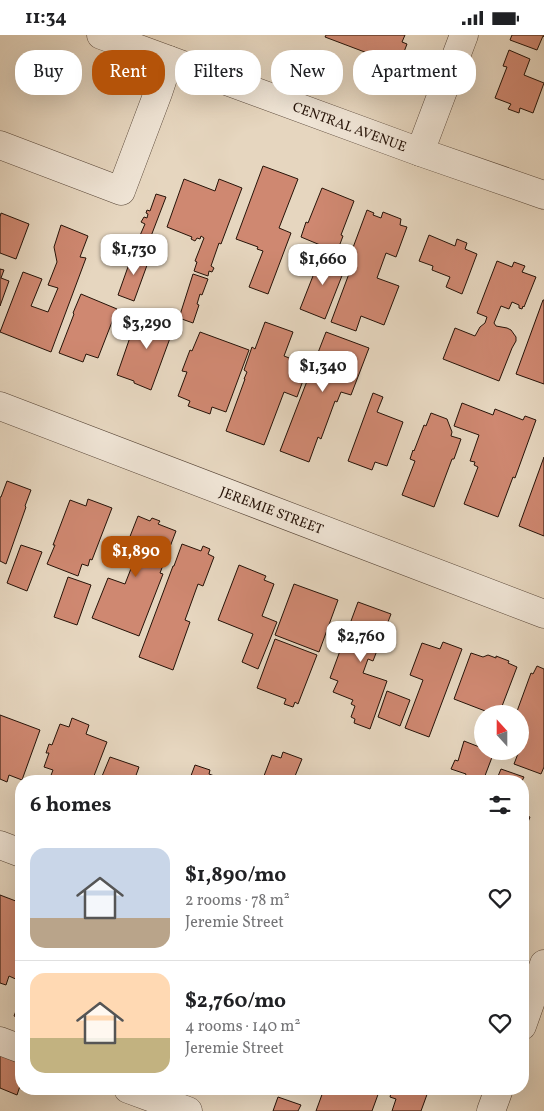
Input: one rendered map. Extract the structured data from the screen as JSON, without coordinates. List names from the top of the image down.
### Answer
{
  "streets": {
    "street": ["CENTRAL AVENUE", "JEREMIE STREET"]
  },
  "north": "top",
  "page": {
    "status": "11:34",
    "chip": [
      "Buy",
      "Rent",
      "Filters",
      "New",
      "Apartment"
    ],
    "price": [
      "$1,730",
      "$1,660",
      "$3,290",
      "$1,340",
      "$1,890",
      "$2,760"
    ],
    "heading": "6 homes",
    "list": [
      {
        "name": "$1,890/mo",
        "note": "2 rooms · 78 m² · Jeremie Street"
      },
      {
        "name": "$2,760/mo",
        "note": "4 rooms · 140 m² · Jeremie Street"
      }
    ]
  }
}
